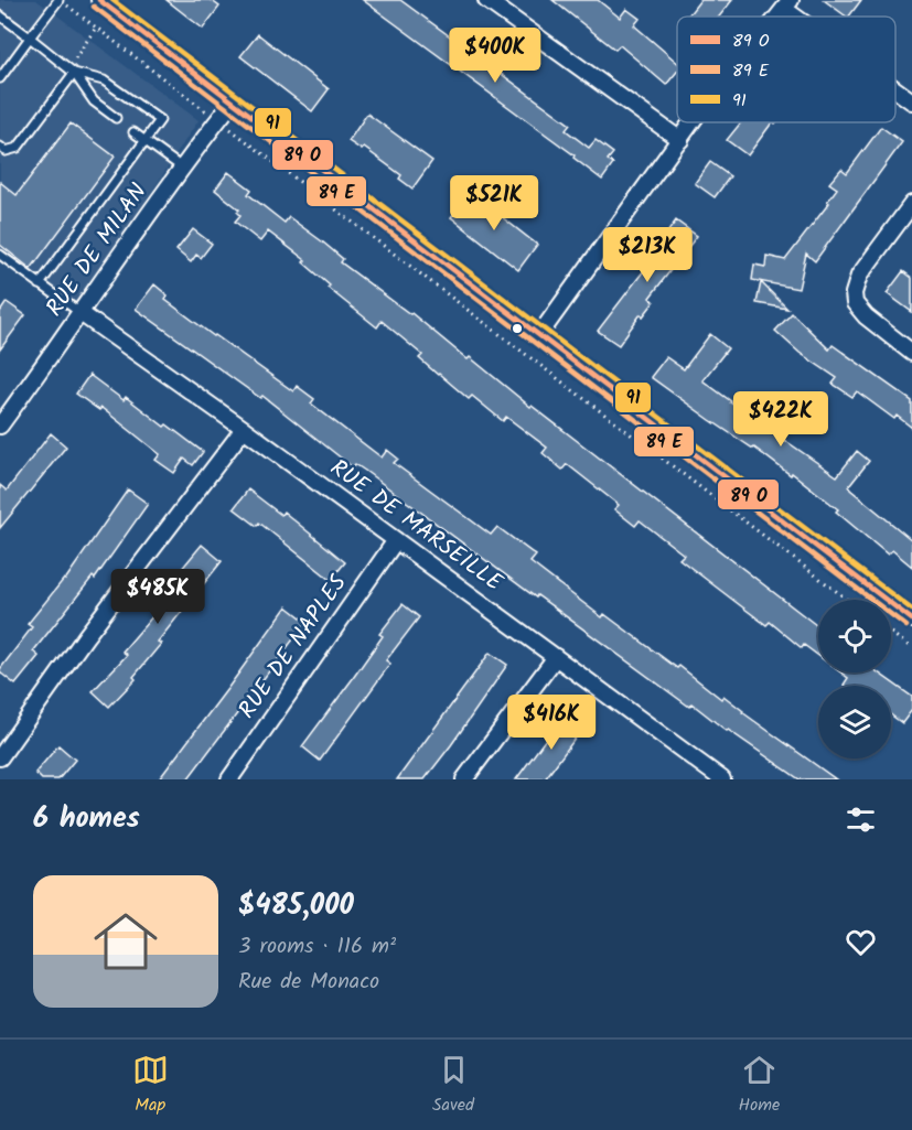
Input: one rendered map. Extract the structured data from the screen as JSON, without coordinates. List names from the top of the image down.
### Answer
{
  "streets": {
    "street": ["RUE DE MILAN", "RUE DE MARSEILLE", "RUE DE NAPLES"]
  },
  "crossings": [
    ["RUE DE MILAN", "RUE DE MARSEILLE"],
    ["RUE DE MARSEILLE", "RUE DE NAPLES"]
  ],
  "lines": ["transit line 91"],
  "legend": ["89 O", "89 E", "91"],
  "page": {
    "price": [
      "$400K",
      "$521K",
      "$213K",
      "$422K",
      "$485K",
      "$416K"
    ],
    "heading": "6 homes",
    "list": [
      {
        "name": "$485,000",
        "note": "3 rooms · 116 m² · Rue de Monaco"
      }
    ],
    "tabs": ["Map", "Saved", "Home"]
  }
}
